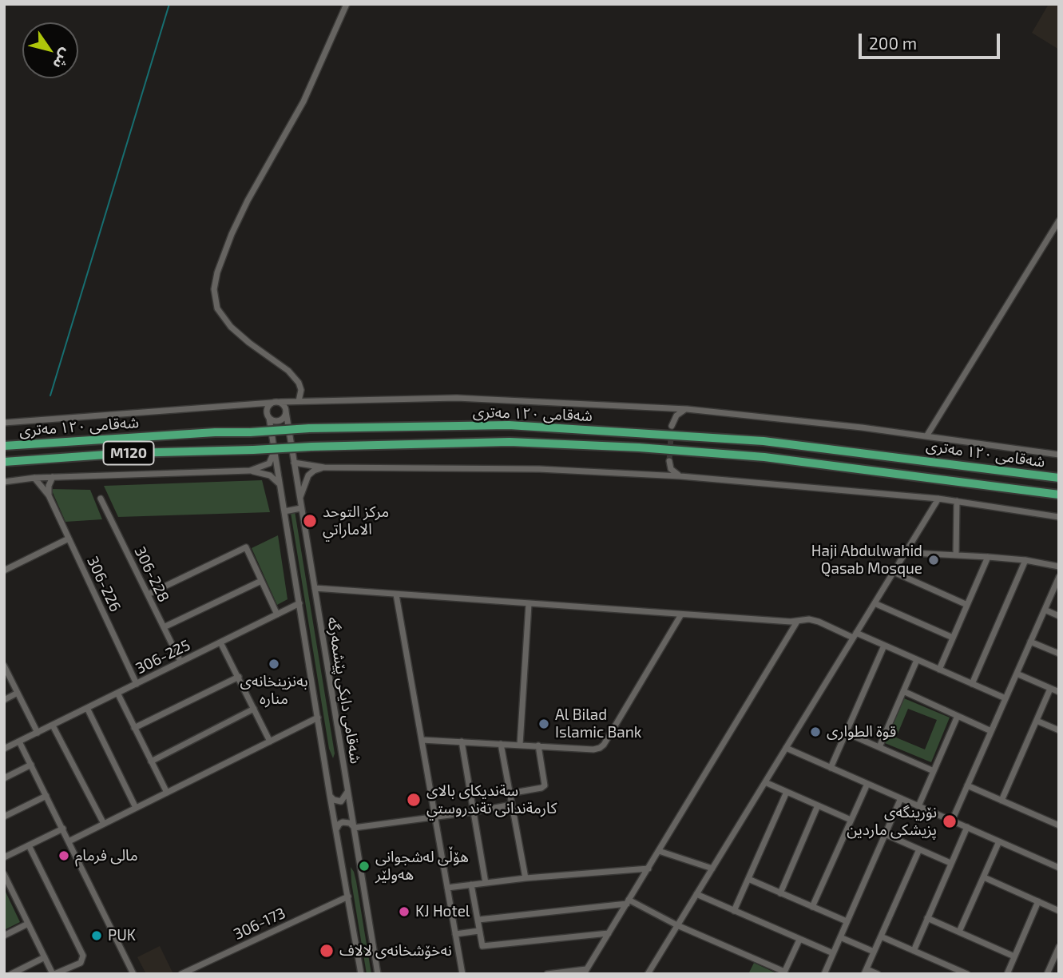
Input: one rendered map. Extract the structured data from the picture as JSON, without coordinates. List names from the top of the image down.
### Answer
{
  "streets": {
    "highway": ["شەقامی ١٢٠ مەتری", "M120"],
    "street": [
      "306-228",
      "306-226",
      "306-225",
      "شەقامی دایکی پێشمەرگە",
      "306-173"
    ]
  },
  "crossings": [
    ["306-228", "306-225"],
    ["306-226", "306-225"],
    ["306-225", "شەقامی دایکی پێشمەرگە"],
    ["شەقامی دایکی پێشمەرگە", "306-173"]
  ],
  "places": [
    "مركز التوحد الاماراتي",
    "Haji Abdulwahid Qasab Mosque",
    "بەنزینخانەی منارە",
    "Al Bilad Islamic Bank",
    "قوة الطواری",
    "سةنديكاى بالاى كارمةندانى تةندروستي",
    "نۆرینگەی پزیشکی ماردین",
    "مالى فرمام",
    "هۆڵی لەشجوانی هەولێر",
    "KJ Hotel",
    "PUK",
    "نەخۆشخانەی لالاف"
  ],
  "scale_bar": "200 m",
  "north": "bottom right"
}
